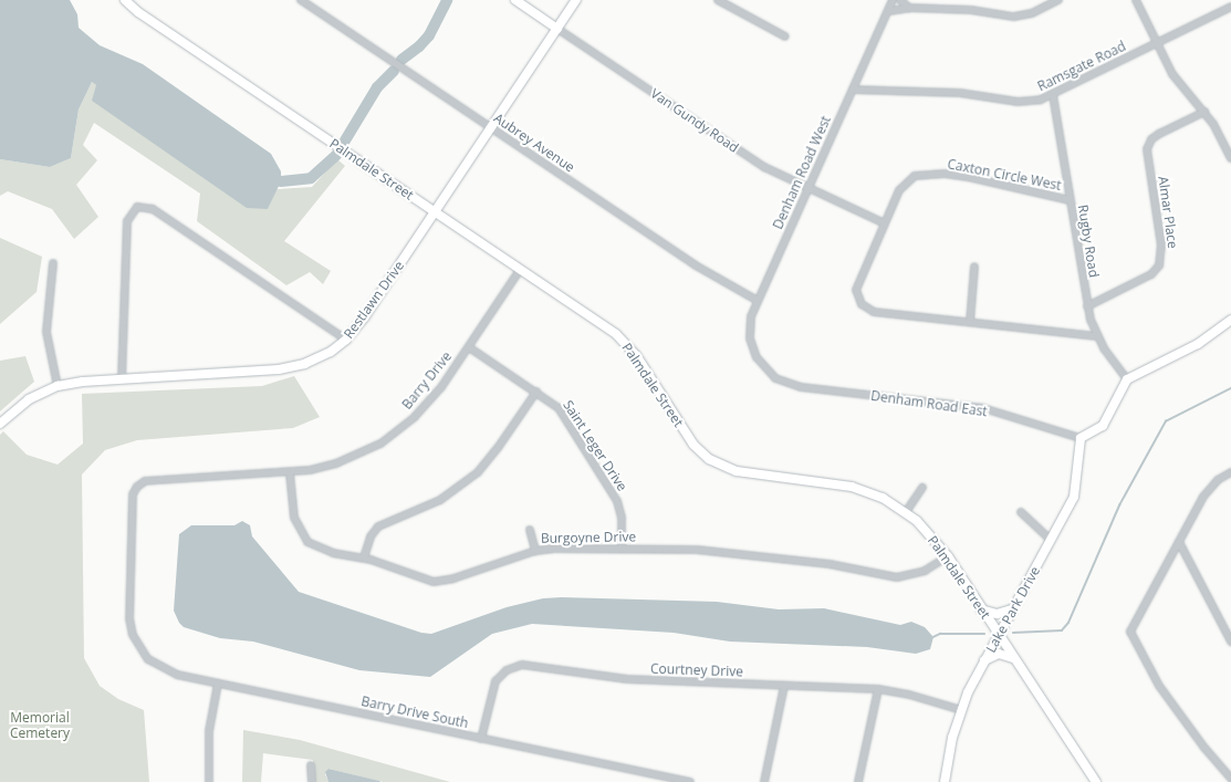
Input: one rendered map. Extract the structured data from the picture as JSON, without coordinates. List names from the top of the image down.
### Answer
{
  "streets": {
    "street": [
      "Ramsgate Road",
      "Van Gundy Road",
      "Aubrey Avenue",
      "Palmdale Street",
      "Denham Road West",
      "Caxton Circle West",
      "Almar Place",
      "Rugby Road",
      "Restlawn Drive",
      "Barry Drive",
      "Denham Road East",
      "Saint Leger Drive",
      "Burgoyne Drive",
      "Lake Park Drive",
      "Courtney Drive",
      "Barry Drive South"
    ]
  },
  "crossings": [
    ["Ramsgate Road", "Denham Road West"],
    ["Ramsgate Road", "Rugby Road"],
    ["Van Gundy Road", "Denham Road West"],
    ["Van Gundy Road", "Caxton Circle West"],
    ["Van Gundy Road", "Restlawn Drive"],
    ["Aubrey Avenue", "Denham Road West"],
    ["Aubrey Avenue", "Restlawn Drive"],
    ["Palmdale Street", "Restlawn Drive"],
    ["Palmdale Street", "Barry Drive"],
    ["Palmdale Street", "Burgoyne Drive"],
    ["Palmdale Street", "Lake Park Drive"],
    ["Denham Road West", "Denham Road East"],
    ["Caxton Circle West", "Rugby Road"],
    ["Almar Place", "Rugby Road"],
    ["Barry Drive", "Saint Leger Drive"],
    ["Barry Drive", "Burgoyne Drive"],
    ["Barry Drive", "Barry Drive South"],
    ["Denham Road East", "Lake Park Drive"],
    ["Saint Leger Drive", "Burgoyne Drive"],
    ["Lake Park Drive", "Courtney Drive"],
    ["Courtney Drive", "Barry Drive South"]
  ],
  "parks": ["Memorial Cemetery"]
}
